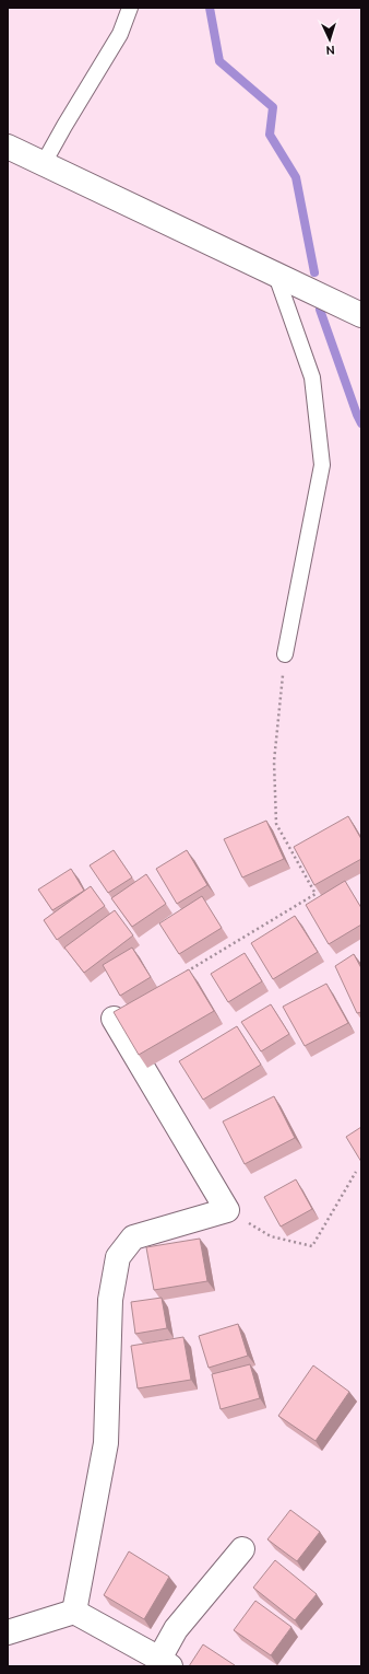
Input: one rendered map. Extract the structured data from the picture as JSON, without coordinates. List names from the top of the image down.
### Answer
{
  "north": "bottom"
}
